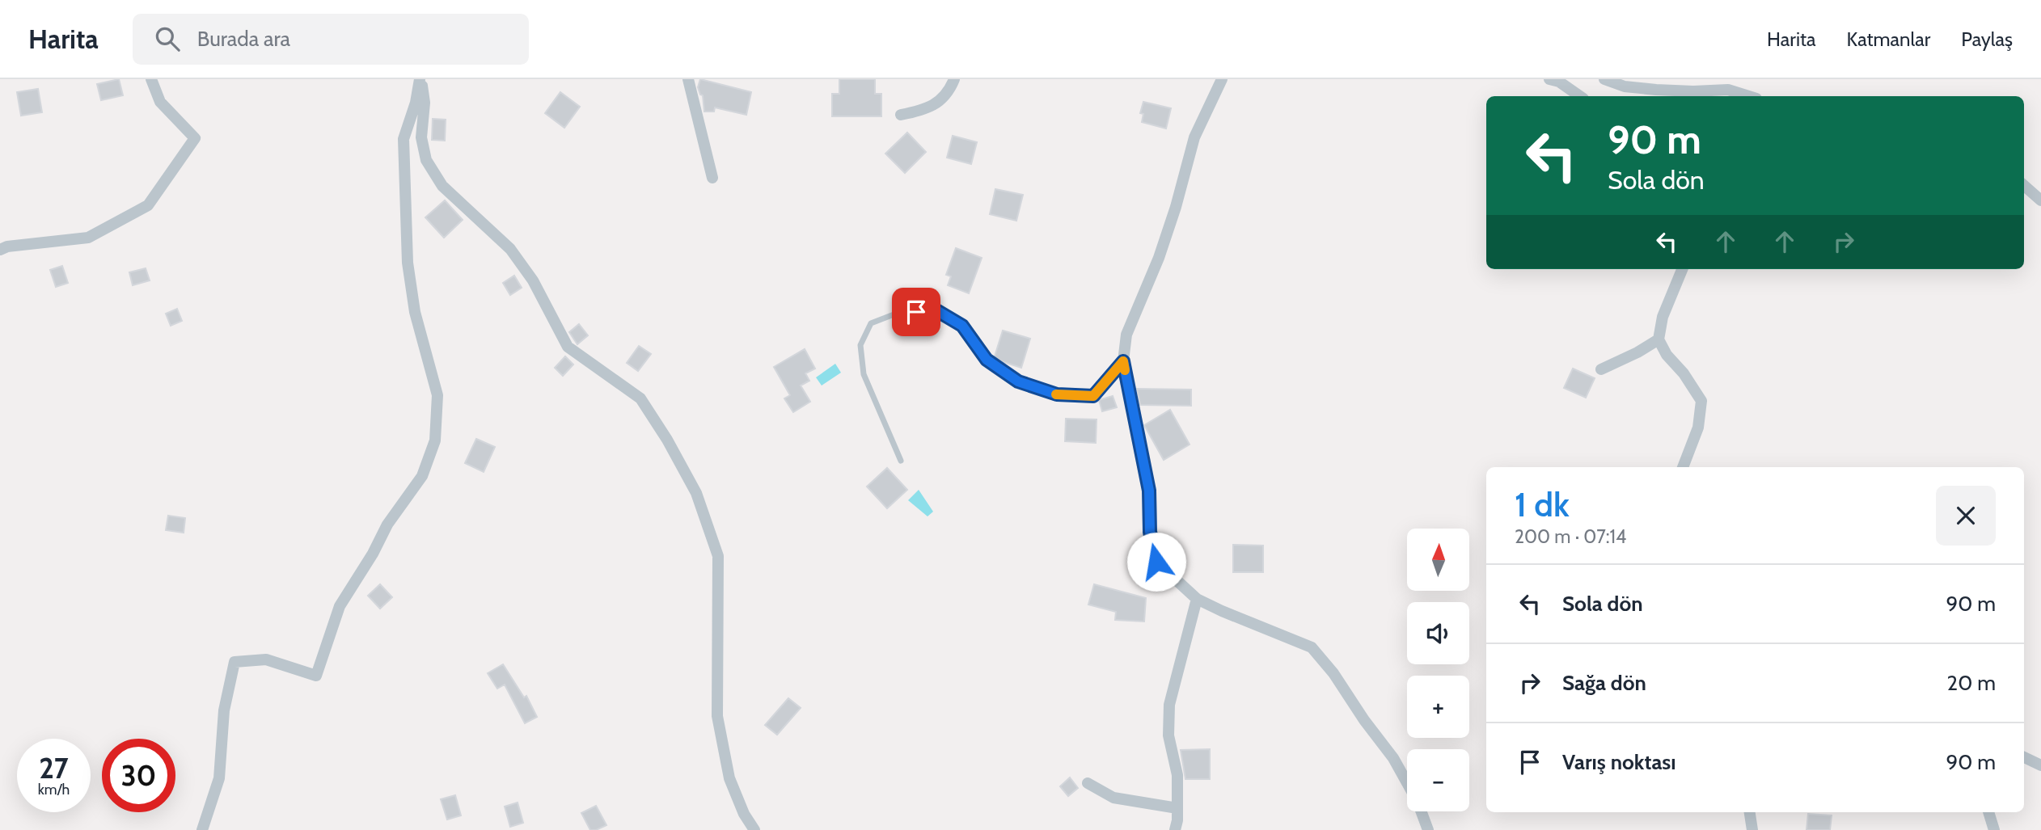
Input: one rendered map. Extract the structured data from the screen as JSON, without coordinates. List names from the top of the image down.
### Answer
{
  "north": "top",
  "page": {
    "header": "Harita",
    "search": "Burada ara",
    "nav": ["Harita", "Katmanlar", "Paylaş"],
    "turn": ["90 m", "Sola dön"],
    "heading": ["1 dk", "200 m · 07:14"],
    "map_buttons": ["+", "−"],
    "list": [
      {
        "name": "Sola dön",
        "value": "90 m"
      },
      {
        "name": "Sağa dön",
        "value": "20 m"
      },
      {
        "name": "Varış noktası",
        "value": "90 m"
      }
    ],
    "speed": "27 km/h",
    "limit": "30"
  }
}
